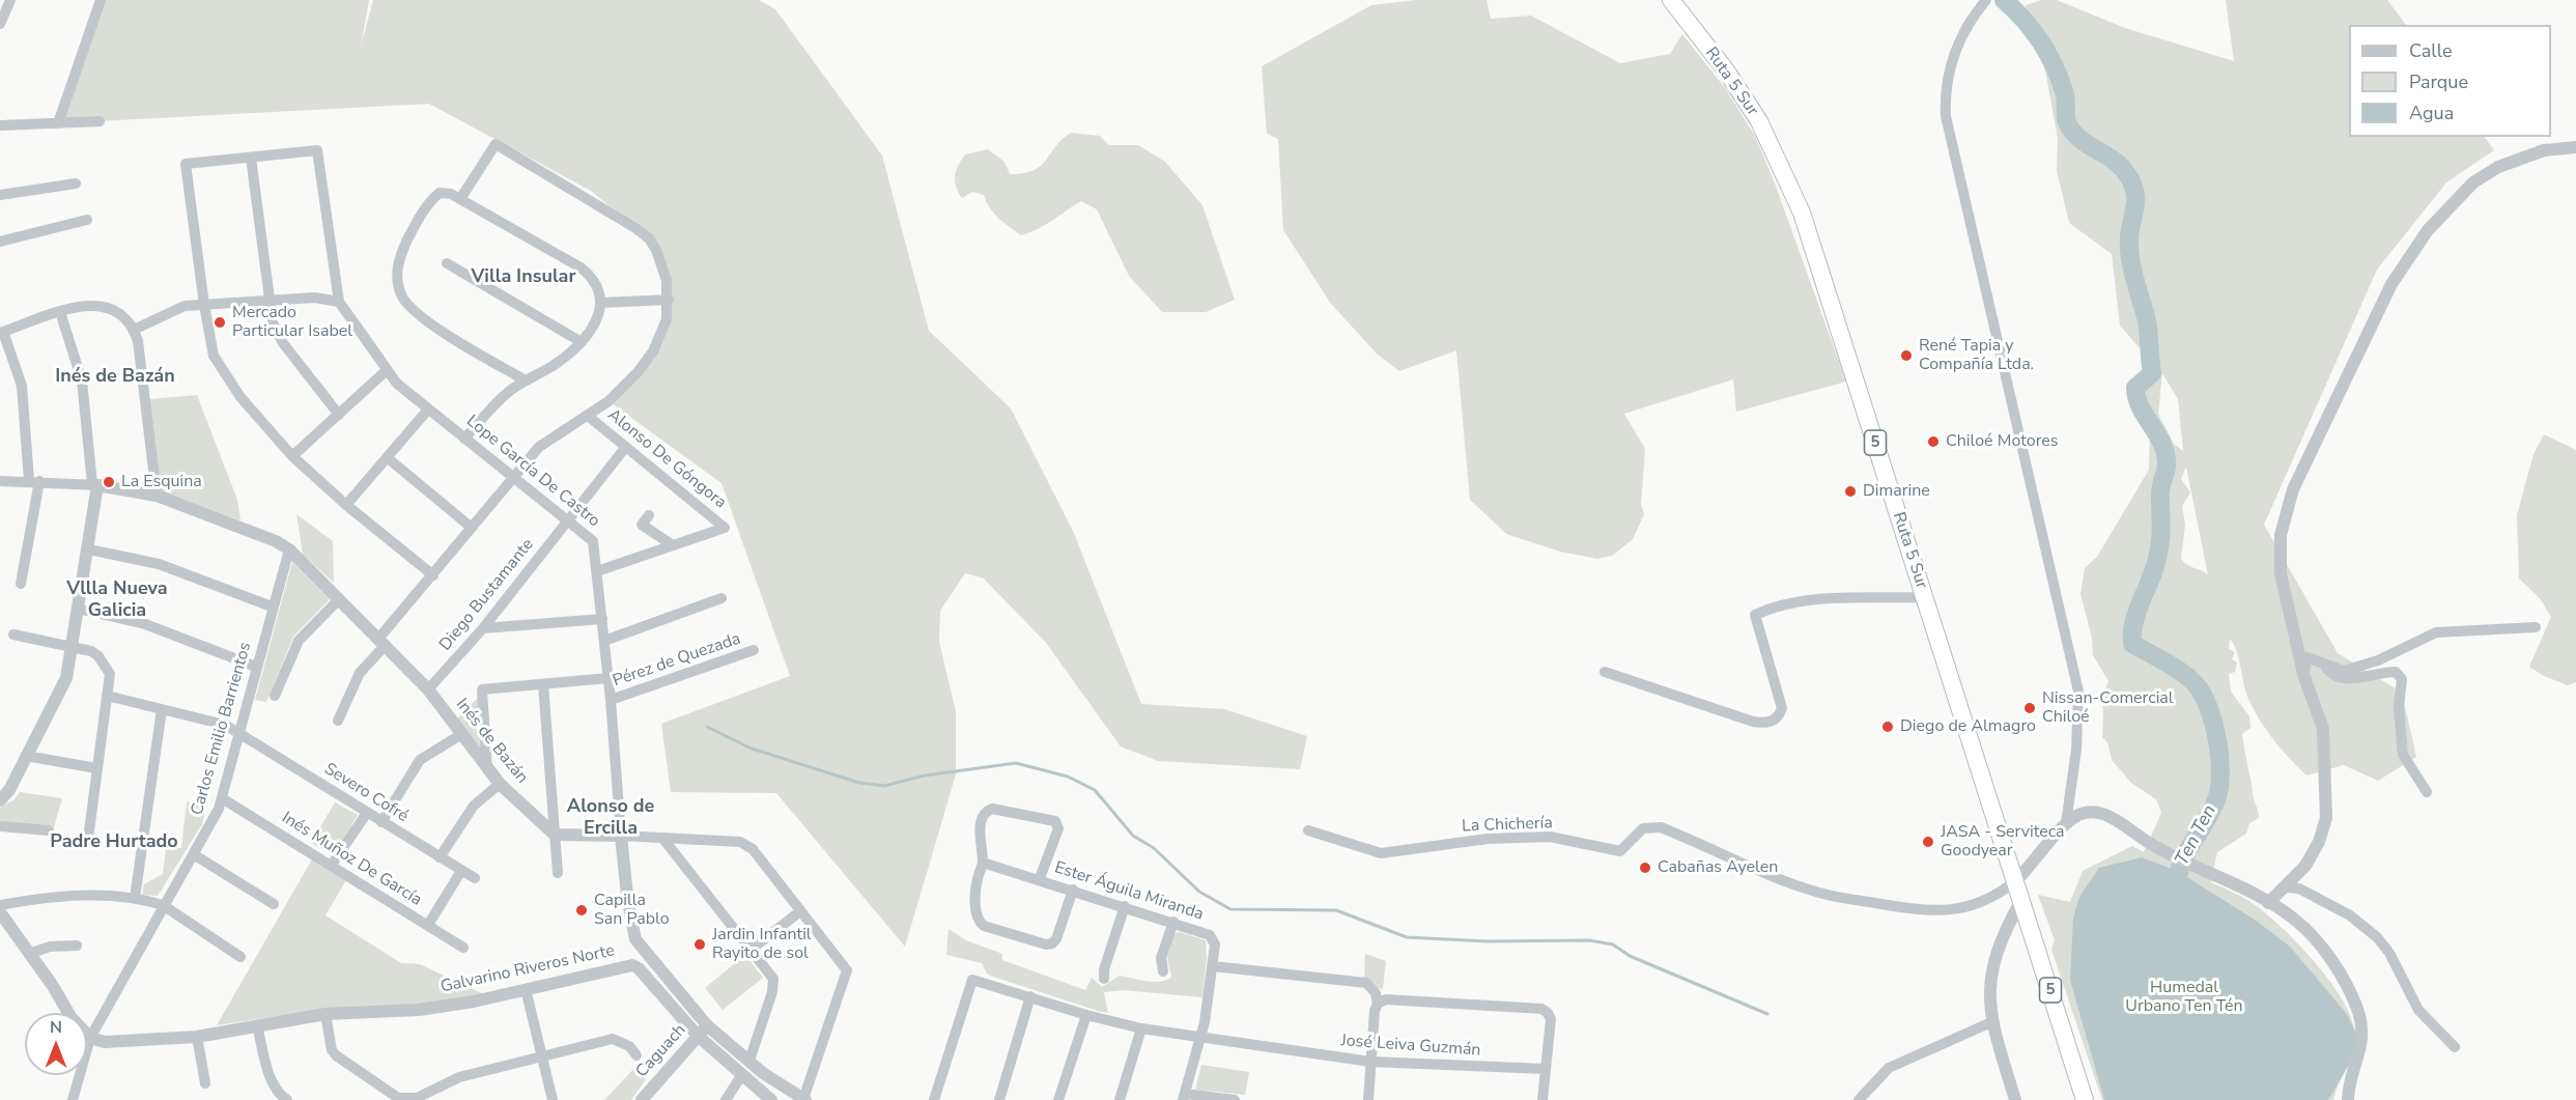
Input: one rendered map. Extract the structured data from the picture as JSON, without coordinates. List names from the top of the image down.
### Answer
{
  "streets": {
    "highway": ["Ruta 5 Sur", "5"],
    "street": [
      "Alonso De Góngora",
      "Lope García De Castro",
      "Diego Bustamante",
      "Pérez de Quezada",
      "Carlos Emilio Barrientos",
      "Inés de Bazán",
      "Severo Cofré",
      "La Chichería",
      "Inés Muñoz De García",
      "Ester Águila Miranda",
      "Galvarino Riveros Norte",
      "José Leiva Guzmán",
      "Caguach"
    ]
  },
  "crossings": [
    ["Ruta 5 Sur", "La Chichería"],
    ["Alonso De Góngora", "Diego Bustamante"],
    ["Lope García De Castro", "Diego Bustamante"],
    ["Lope García De Castro", "Pérez de Quezada"],
    ["Lope García De Castro", "Caguach"],
    ["Diego Bustamante", "Inés de Bazán"],
    ["Carlos Emilio Barrientos", "Inés de Bazán"],
    ["Carlos Emilio Barrientos", "Severo Cofré"],
    ["Carlos Emilio Barrientos", "Inés Muñoz De García"],
    ["Carlos Emilio Barrientos", "Galvarino Riveros Norte"],
    ["Ester Águila Miranda", "José Leiva Guzmán"],
    ["Galvarino Riveros Norte", "Caguach"]
  ],
  "districts": [
    "Villa Insular",
    "Inés de Bazán",
    "Vllla Nueva Galicia",
    "Alonso de Ercilla",
    "Padre Hurtado"
  ],
  "water": ["Ten Ten"],
  "parks": ["Humedal Urbano Ten Tén"],
  "places": [
    "Mercado Particular Isabel",
    "René Tapia y Compañía Ltda.",
    "Chiloé Motores",
    "La Esquina",
    "Dimarine",
    "Nissan-Comercial Chiloé",
    "Diego de Almagro",
    "JASA - Serviteca Goodyear",
    "Cabañas Ayelen",
    "Capilla San Pablo",
    "Jardin Infantil Rayito de sol"
  ],
  "legend": ["Calle", "Parque", "Agua"],
  "north": "top"
}
